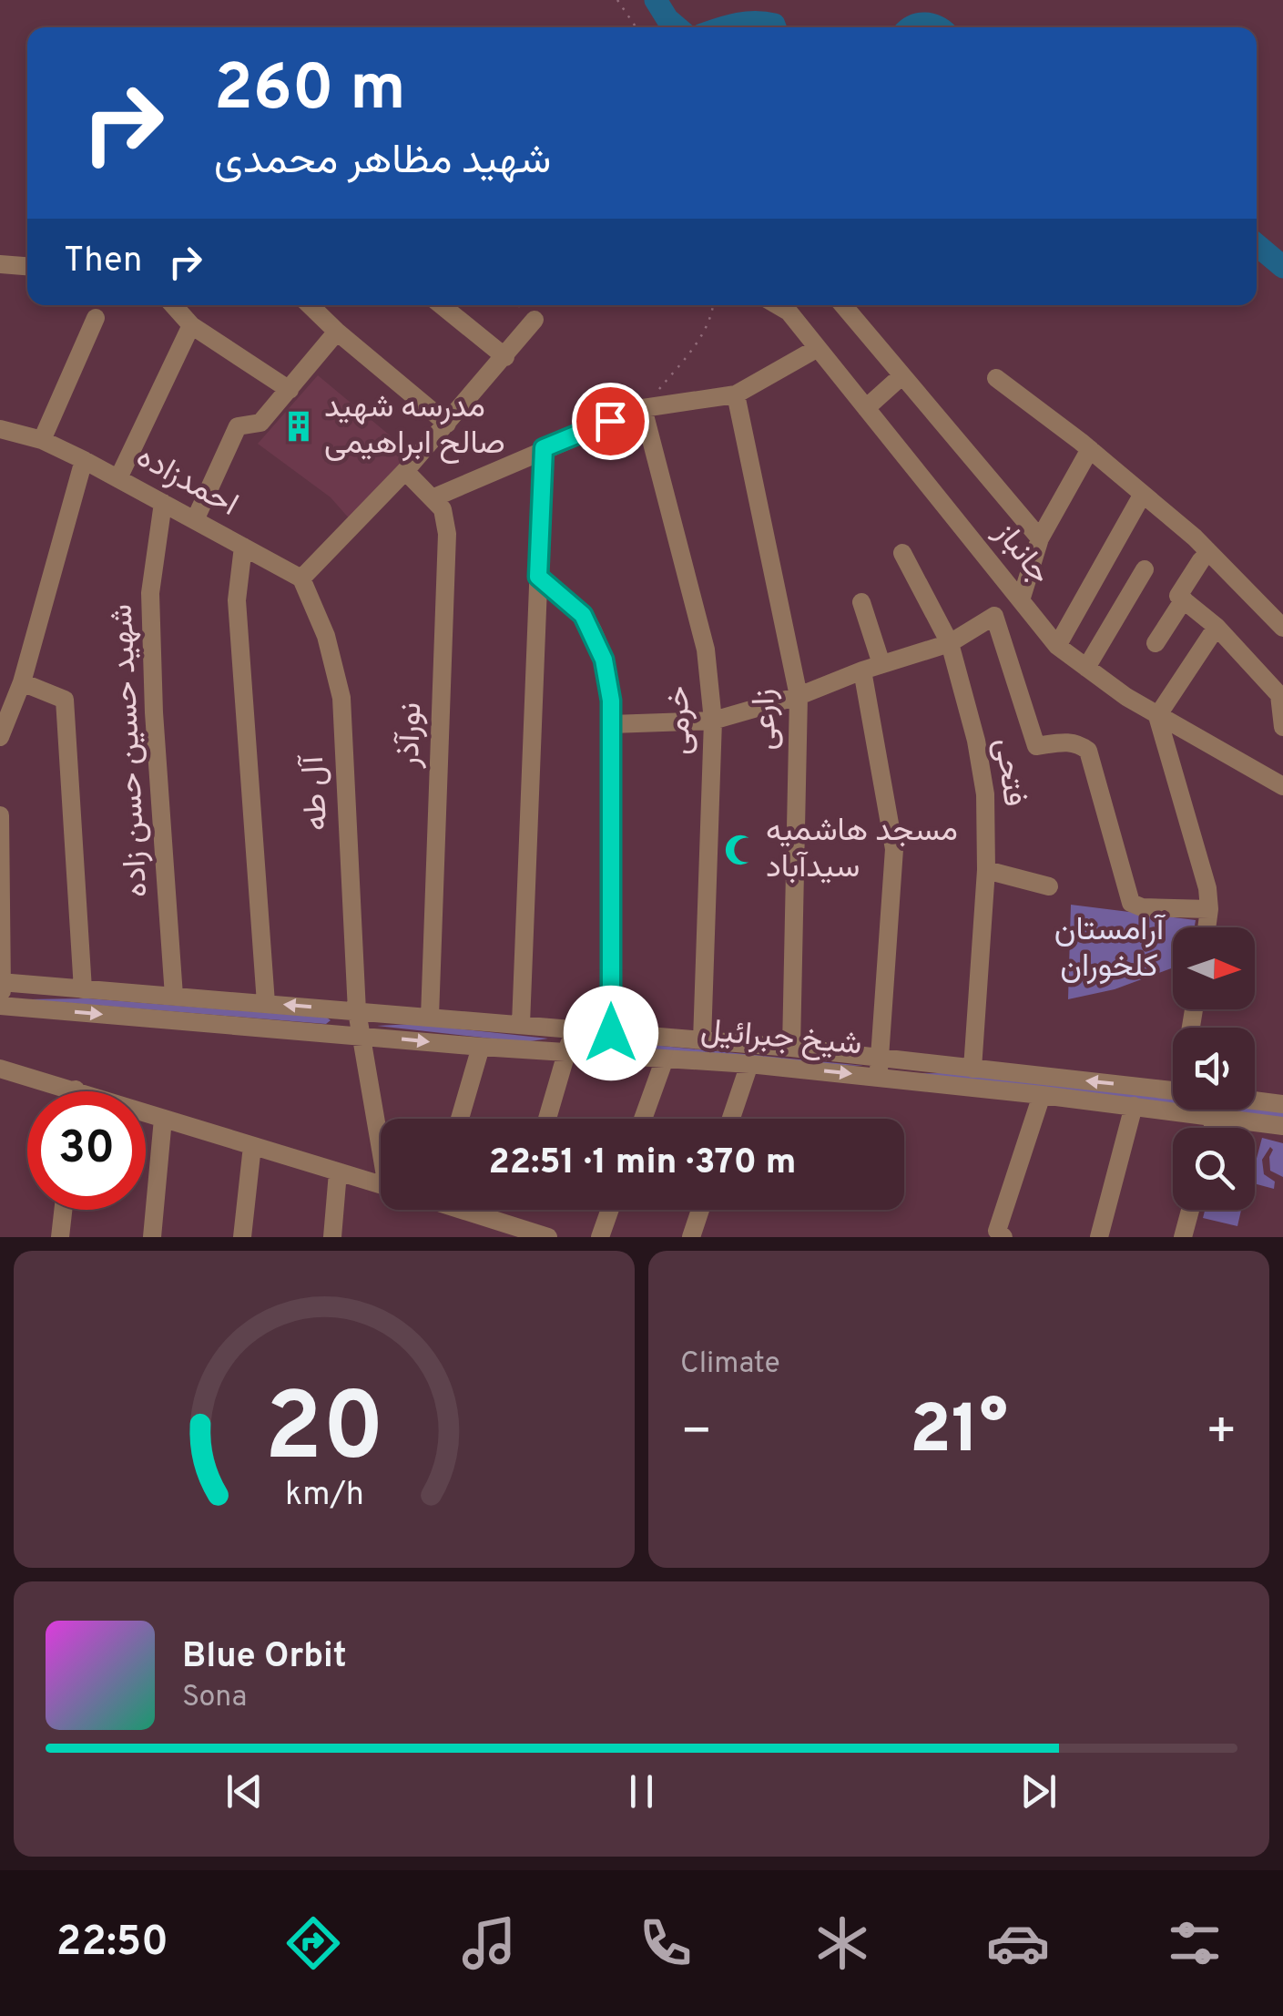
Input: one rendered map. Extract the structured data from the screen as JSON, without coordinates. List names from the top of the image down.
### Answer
{
  "streets": {
    "street": [
      "احمدزاده",
      "جانباز",
      "زارعی",
      "خرمی",
      "نورآذر",
      "شهید حسین حسن زاده",
      "فتحی",
      "آل طه",
      "شیخ جبرائیل"
    ]
  },
  "crossings": [
    ["احمدزاده", "شهید حسین حسن زاده"],
    ["احمدزاده", "آل طه"],
    ["زارعی", "شیخ جبرائیل"],
    ["خرمی", "شیخ جبرائیل"],
    ["نورآذر", "شیخ جبرائیل"],
    ["شهید حسین حسن زاده", "شیخ جبرائیل"],
    ["فتحی", "شیخ جبرائیل"],
    ["آل طه", "شیخ جبرائیل"]
  ],
  "parks": ["آرامستان کلخوران"],
  "places": {
    "building": ["مدرسه شهید صالح ابراهیمی"],
    "mosque": ["مسجد هاشمیه سیدآباد"]
  },
  "north": "right",
  "page": {
    "turn": ["260 m", "شهید مظاهر محمدی"],
    "then": "Then",
    "limit": "30",
    "trip": "22:51 · 1 min · 370 m",
    "tile": "Climate",
    "heat": ["−", "21°", "+"],
    "song": ["Blue Orbit", "Sona"],
    "tabs": "22:50",
    "gauge": ["20", "km/h"]
  }
}
